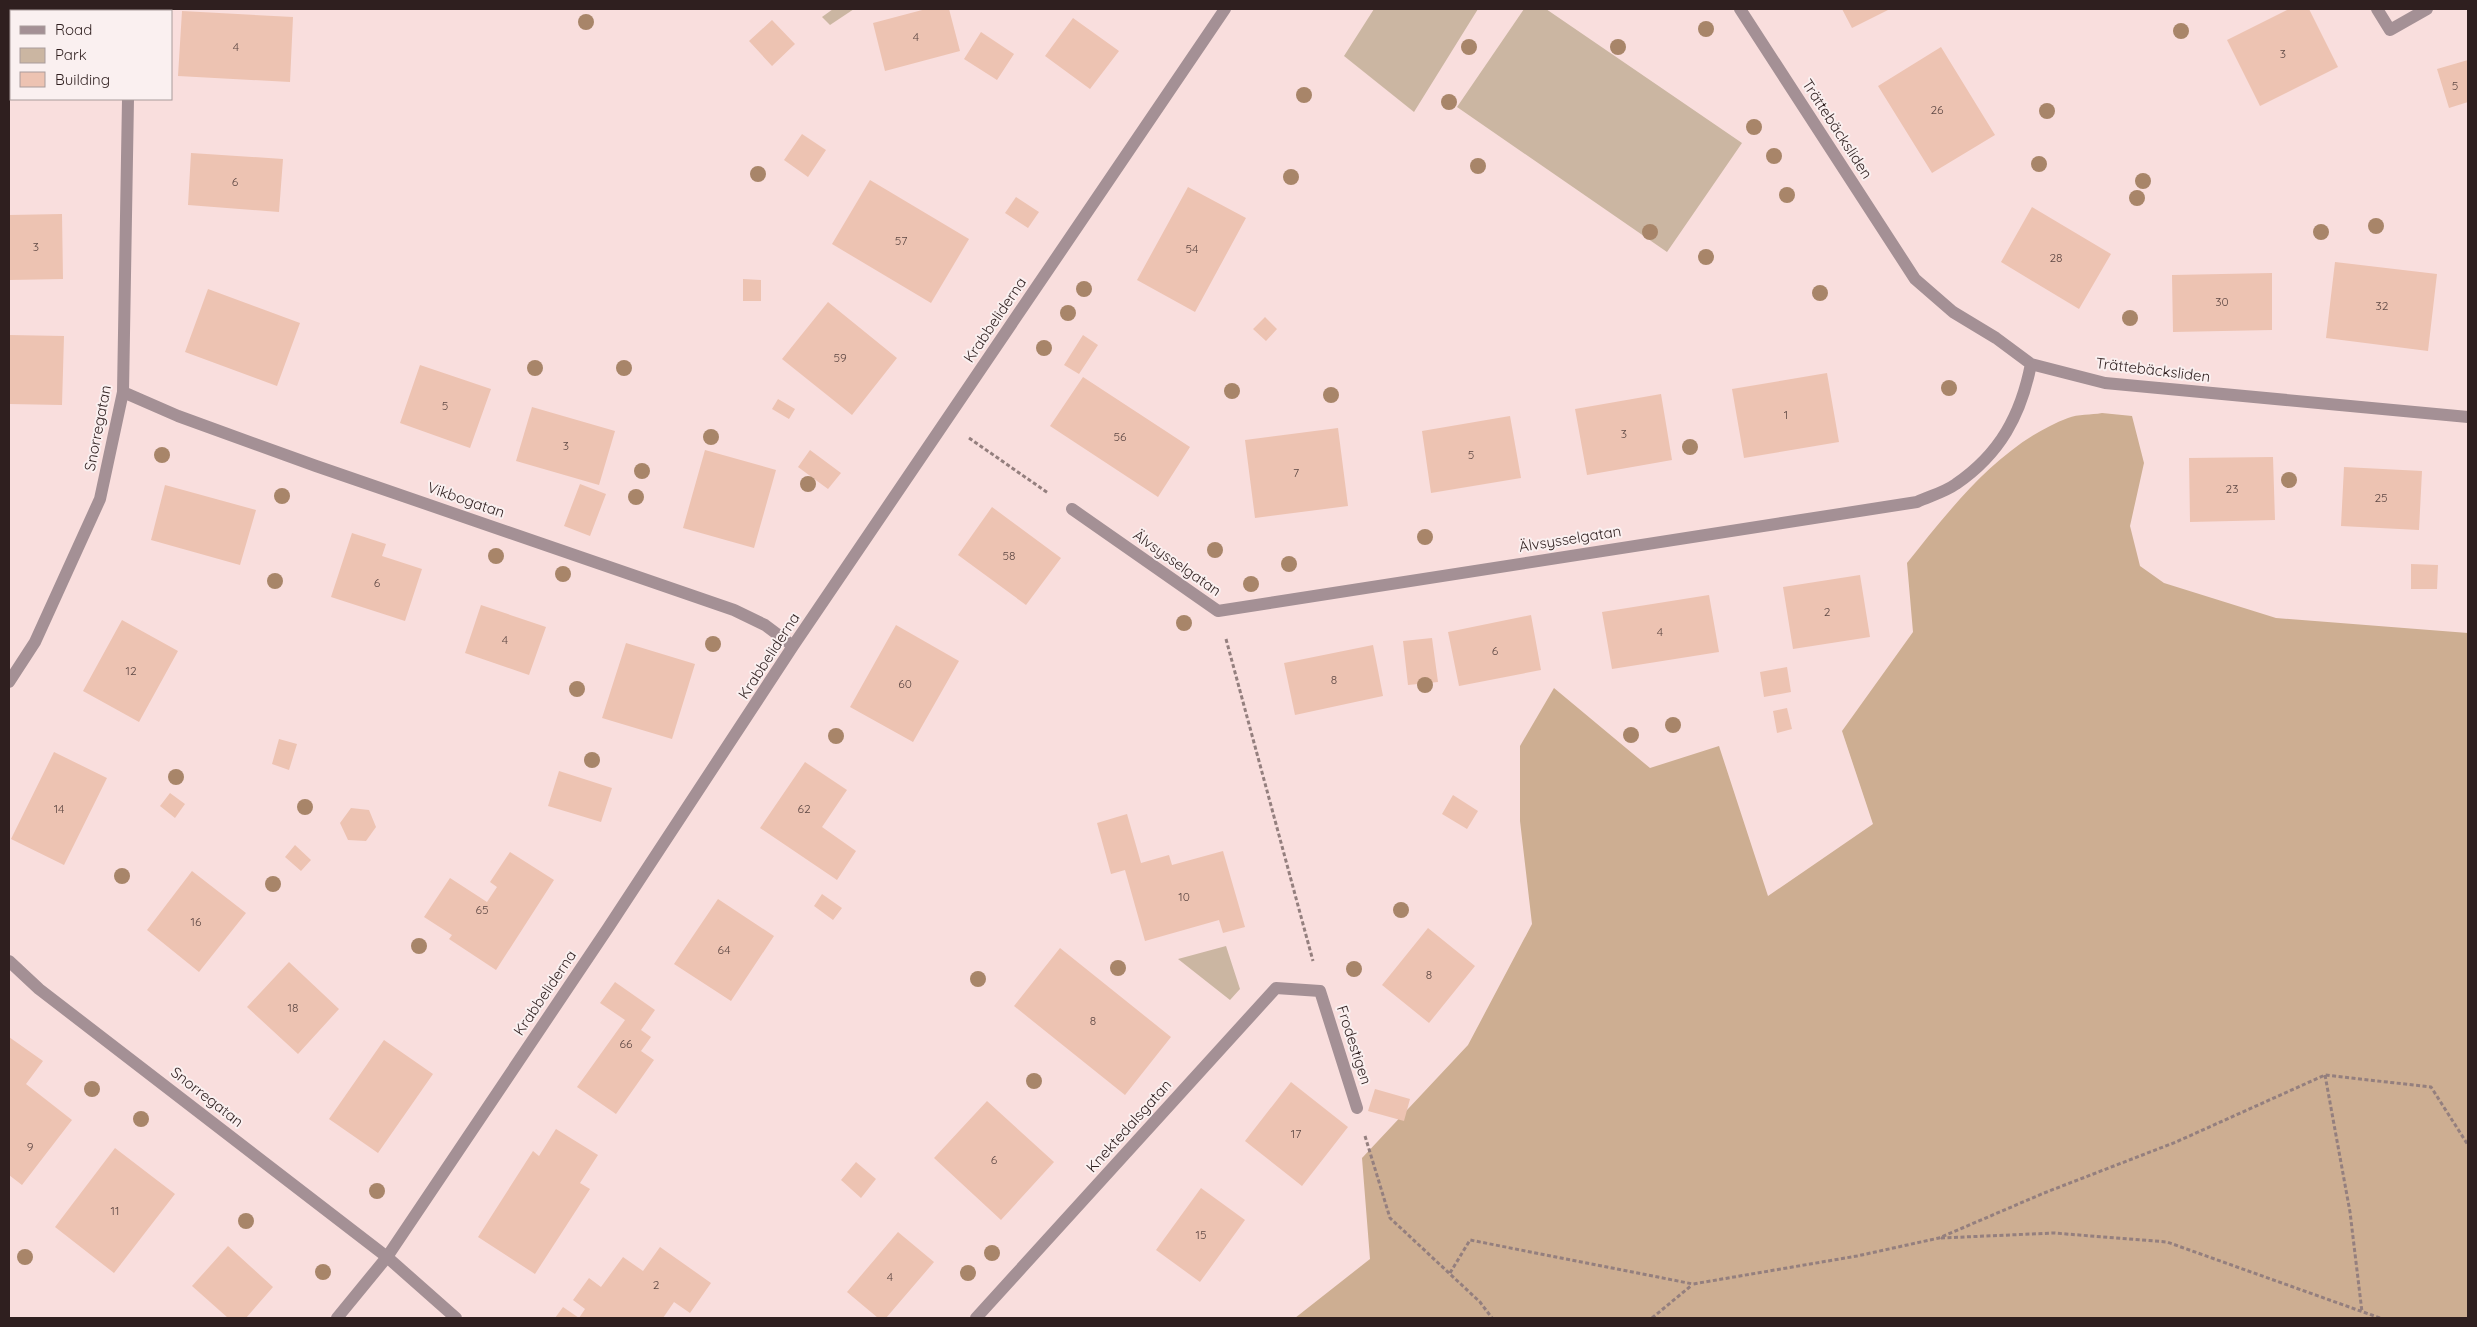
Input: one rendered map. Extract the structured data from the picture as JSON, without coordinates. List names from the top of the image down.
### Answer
{
  "streets": {
    "street": [
      "Trättebäcksliden",
      "Krabbeliderna",
      "Snorregatan",
      "Vikbogatan",
      "Älvsysselgatan",
      "Frodestigen",
      "Knektedalsgatan"
    ]
  },
  "crossings": [
    ["Trättebäcksliden", "Älvsysselgatan"],
    ["Krabbeliderna", "Snorregatan"],
    ["Krabbeliderna", "Vikbogatan"],
    ["Snorregatan", "Vikbogatan"],
    ["Frodestigen", "Knektedalsgatan"]
  ],
  "house_numbers": [
    "4",
    "4",
    "3",
    "5",
    "26",
    "6",
    "57",
    "3",
    "54",
    "28",
    "30",
    "32",
    "59",
    "5",
    "1",
    "3",
    "56",
    "3",
    "5",
    "7",
    "23",
    "25",
    "58",
    "6",
    "2",
    "4",
    "4",
    "6",
    "12",
    "8",
    "60",
    "14",
    "62",
    "10",
    "65",
    "16",
    "64",
    "8",
    "18",
    "8",
    "66",
    "17",
    "9",
    "6",
    "11",
    "15",
    "4",
    "2"
  ],
  "legend": ["Road", "Park", "Building"]
}
